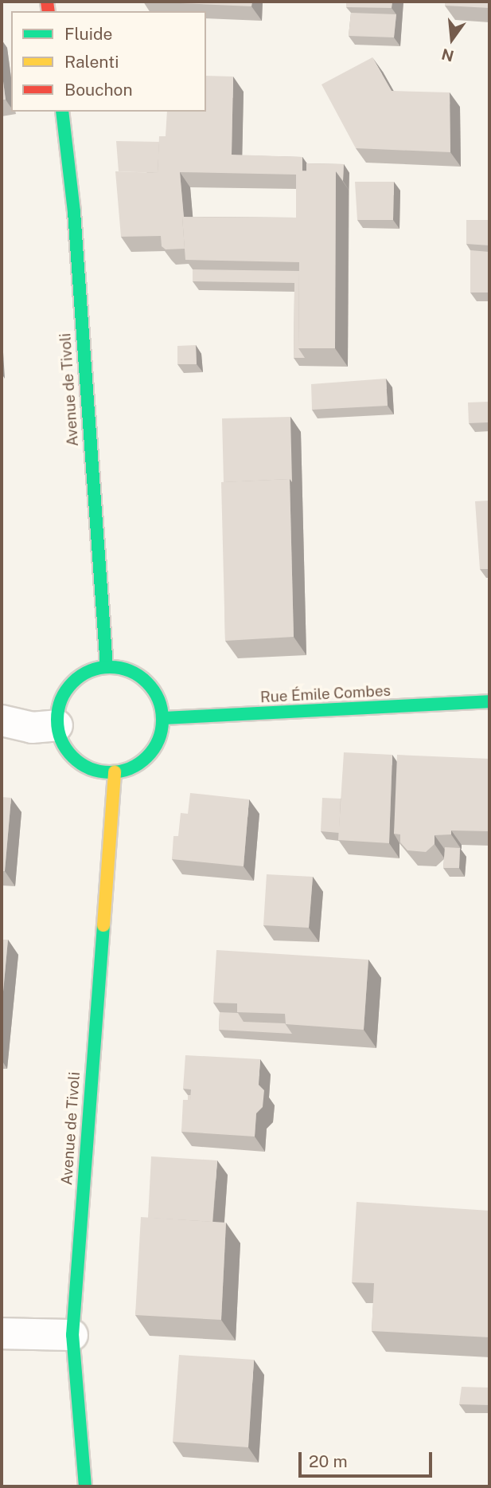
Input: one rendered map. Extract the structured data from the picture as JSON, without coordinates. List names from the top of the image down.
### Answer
{
  "streets": {
    "street": ["Avenue de Tivoli", "Rue Émile Combes"]
  },
  "crossings": [
    ["Avenue de Tivoli", "Rue Émile Combes"]
  ],
  "legend": ["Fluide", "Ralenti", "Bouchon"],
  "scale_bar": "20 m",
  "north": "bottom"
}
